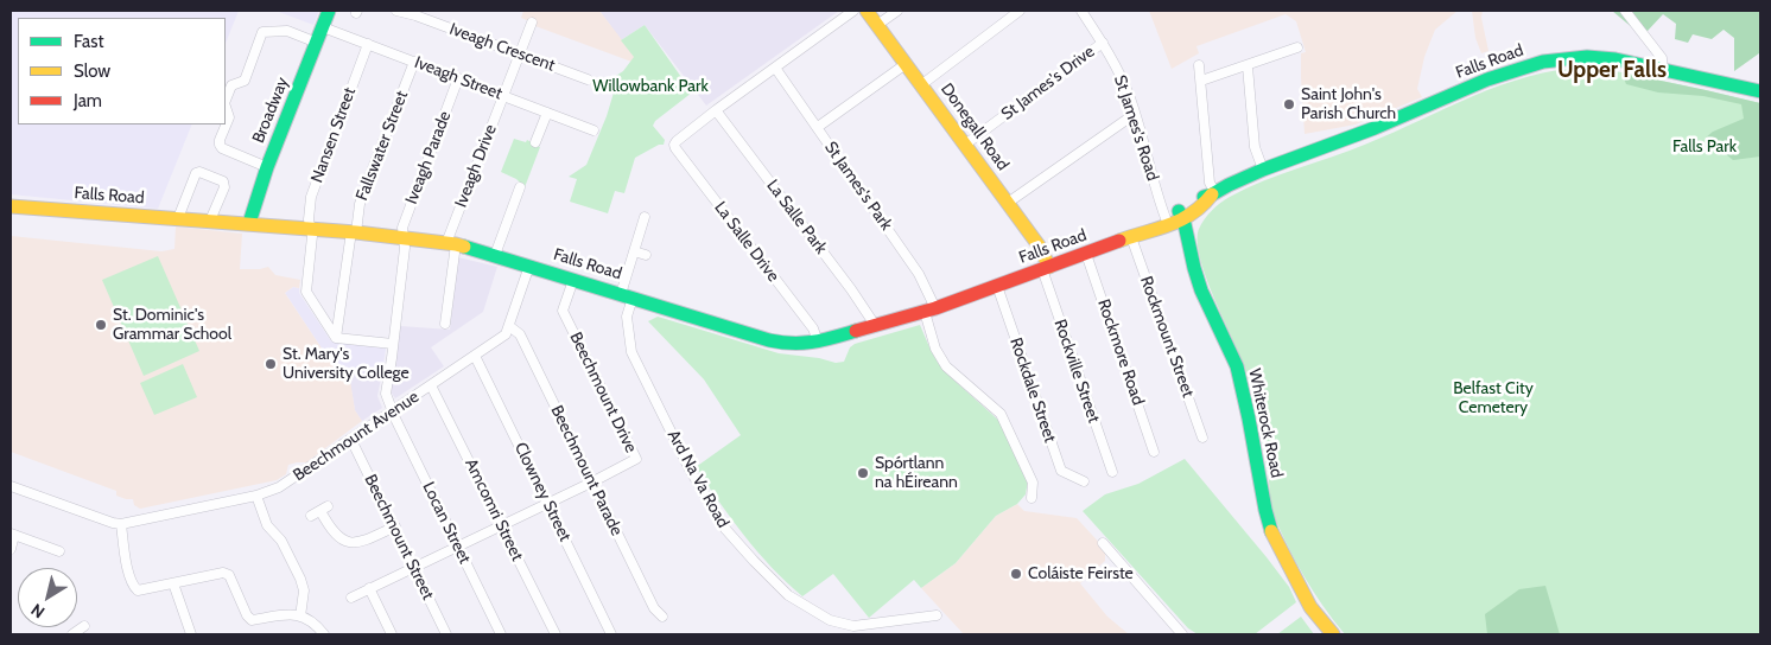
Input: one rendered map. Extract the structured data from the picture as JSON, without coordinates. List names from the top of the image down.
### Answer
{
  "streets": {
    "main road": [
      "Falls Road",
      "Broadway",
      "Donegall Road",
      "Whiterock Road"
    ],
    "street": [
      "Iveagh Crescent",
      "Iveagh Street",
      "St James's Drive",
      "St James's Road",
      "Nansen Street",
      "Fallswater Street",
      "Iveagh Parade",
      "Iveagh Drive",
      "St James's Park",
      "La Salle Park",
      "La Salle Drive",
      "Rockmount Street",
      "Rockmore Road",
      "Rockville Street",
      "Rockdale Street",
      "Beechmount Drive",
      "Beechmount Avenue",
      "Beechmount Parade",
      "Ard Na Va Road",
      "Clowney Street",
      "Amcomri Street",
      "Locan Street",
      "Beechmount Street"
    ]
  },
  "crossings": [
    ["Iveagh Crescent", "Iveagh Drive"],
    ["Falls Road", "Broadway"],
    ["Falls Road", "Donegall Road"],
    ["Falls Road", "St James's Road"],
    ["Falls Road", "Nansen Street"],
    ["Falls Road", "Fallswater Street"],
    ["Falls Road", "Iveagh Parade"],
    ["Falls Road", "Iveagh Drive"],
    ["Falls Road", "St James's Park"],
    ["Falls Road", "La Salle Park"],
    ["Falls Road", "La Salle Drive"],
    ["Falls Road", "Rockmount Street"],
    ["Falls Road", "Rockmore Road"],
    ["Falls Road", "Rockville Street"],
    ["Falls Road", "Rockdale Street"],
    ["Falls Road", "Beechmount Drive"],
    ["Falls Road", "Whiterock Road"],
    ["Falls Road", "Beechmount Avenue"],
    ["Falls Road", "Ard Na Va Road"],
    ["Iveagh Street", "Broadway"],
    ["Iveagh Street", "Nansen Street"],
    ["Iveagh Street", "Fallswater Street"],
    ["Iveagh Street", "Iveagh Parade"],
    ["Iveagh Street", "Iveagh Drive"],
    ["St James's Drive", "Donegall Road"],
    ["St James's Drive", "St James's Road"],
    ["Donegall Road", "Rockville Street"],
    ["Nansen Street", "Fallswater Street"],
    ["Iveagh Parade", "Locan Street"],
    ["La Salle Park", "La Salle Drive"],
    ["Beechmount Drive", "Beechmount Parade"],
    ["Beechmount Avenue", "Beechmount Parade"],
    ["Beechmount Avenue", "Clowney Street"],
    ["Beechmount Avenue", "Amcomri Street"],
    ["Beechmount Avenue", "Locan Street"],
    ["Beechmount Avenue", "Beechmount Street"]
  ],
  "districts": ["Upper Falls"],
  "parks": ["Willowbank Park", "Falls Park", "Belfast City Cemetery"],
  "places": [
    "Saint John's Parish Church",
    "St. Dominic's Grammar School",
    "St. Mary's University College",
    "Spórtlann na hÉireann",
    "Coláiste Feirste"
  ],
  "legend": ["Fast", "Slow", "Jam"],
  "north": "bottom left"
}
